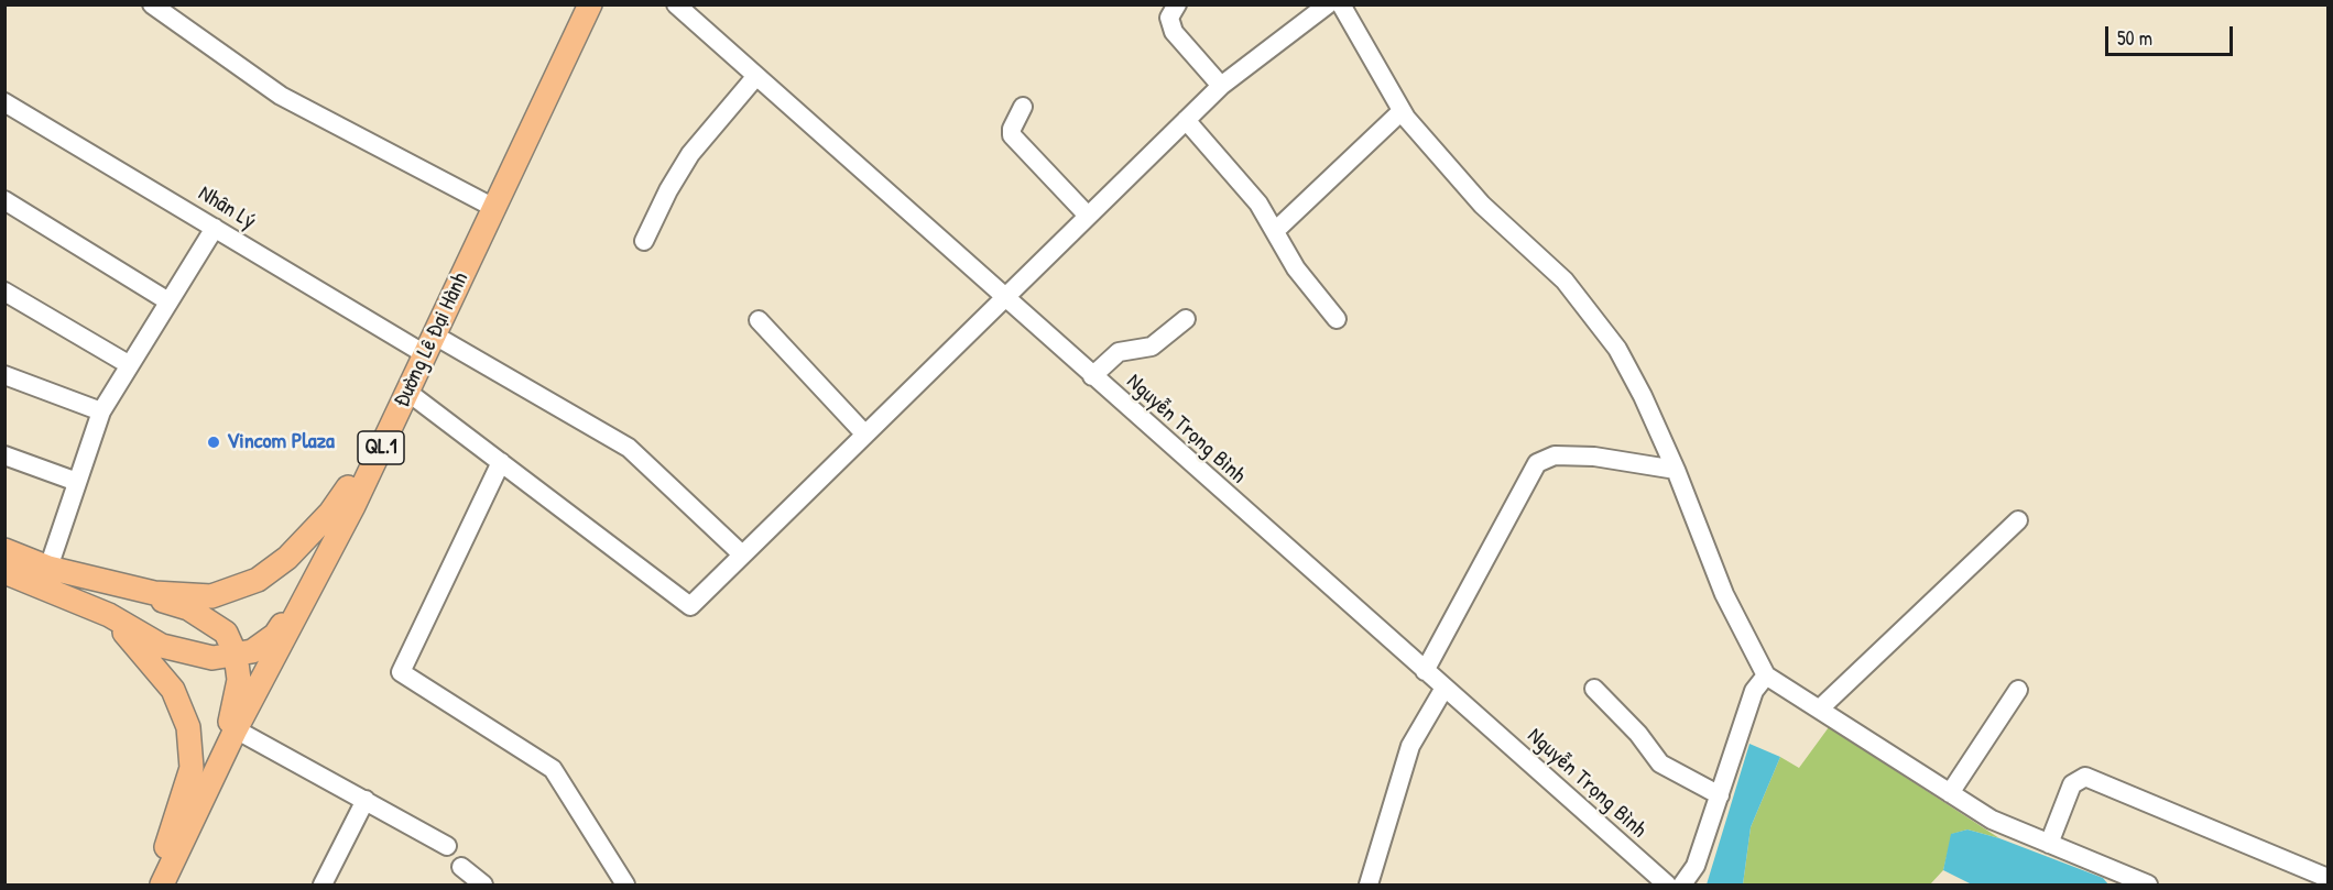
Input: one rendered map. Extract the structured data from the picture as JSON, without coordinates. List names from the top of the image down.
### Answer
{
  "streets": {
    "main road": ["Đường Lê Đại Hành", "QL.1"],
    "street": ["Nhân Lý", "Nguyễn Trọng Bình"]
  },
  "crossings": [
    ["Nhân Lý", "Đường Lê Đại Hành"]
  ],
  "places": ["Vincom Plaza"],
  "scale_bar": "50 m"
}
